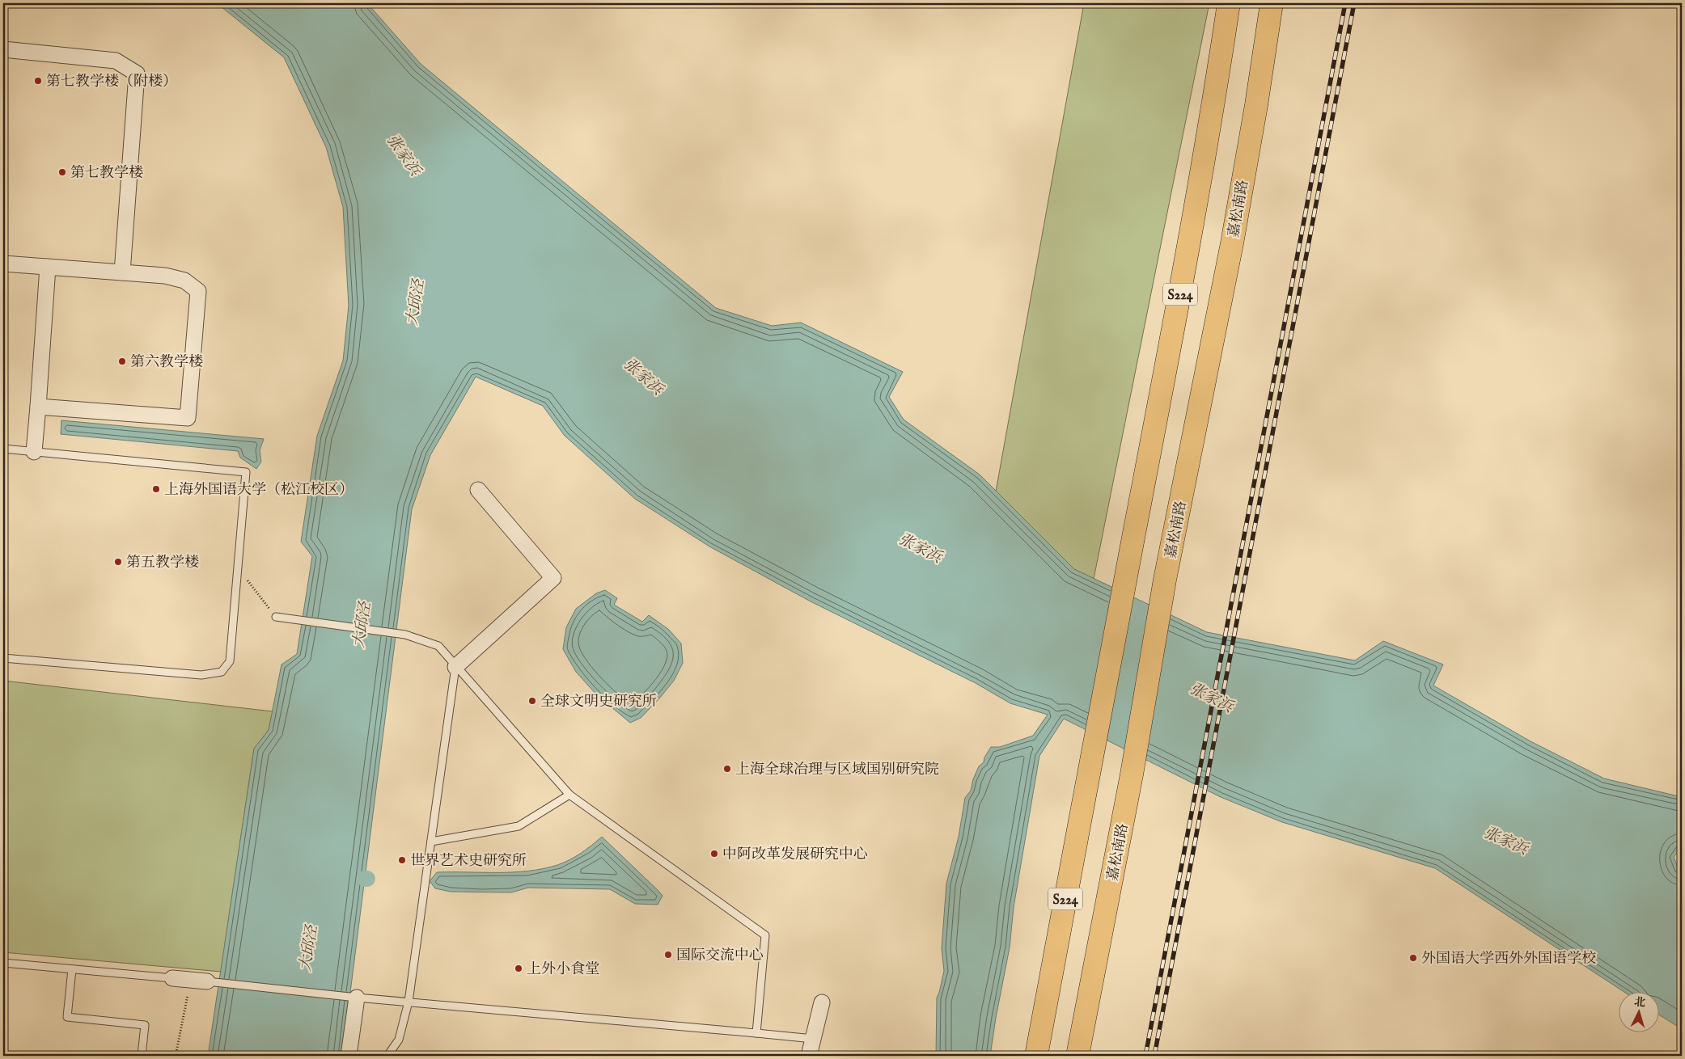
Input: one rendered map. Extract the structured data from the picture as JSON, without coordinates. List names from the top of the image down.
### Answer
{
  "streets": {
    "main road": ["嘉松南路", "S224"]
  },
  "water": ["张家浜", "大邱泾"],
  "places": [
    "第七教学楼（附楼）",
    "第七教学楼",
    "第六教学楼",
    "上海外国语大学（松江校区）",
    "第五教学楼",
    "全球文明史研究所",
    "上海全球冶理与区域国别研究院",
    "中阿改革发展研究中心",
    "世界艺术史研究所",
    "国际交流中心",
    "外国语大学西外外国语学校",
    "上外小食堂"
  ],
  "north": "top"
}
